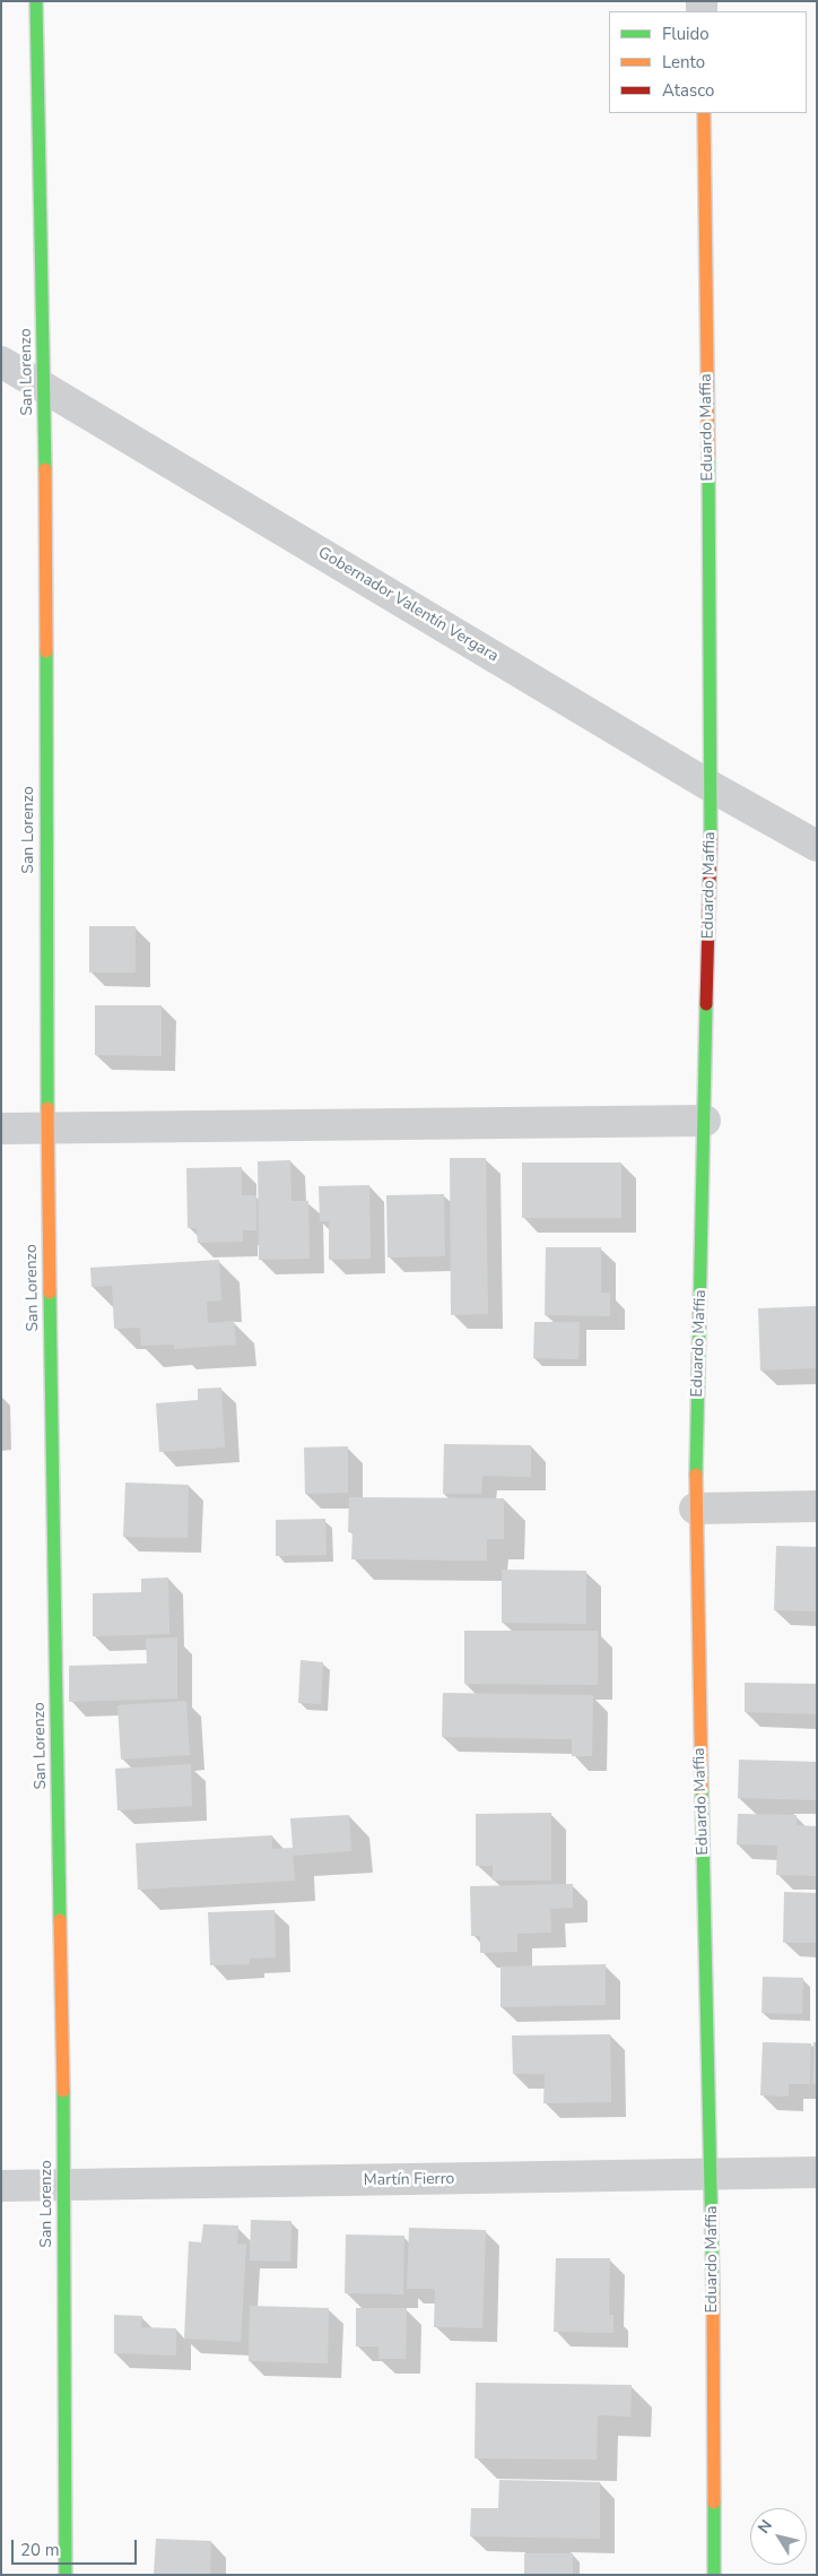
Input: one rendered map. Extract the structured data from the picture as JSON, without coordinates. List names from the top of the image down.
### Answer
{
  "streets": {
    "street": [
      "San Lorenzo",
      "Eduardo Maffia",
      "Gobernador Valentín Vergara",
      "Martín Fierro"
    ]
  },
  "crossings": [
    ["San Lorenzo", "Gobernador Valentín Vergara"],
    ["San Lorenzo", "Martín Fierro"],
    ["Eduardo Maffia", "Gobernador Valentín Vergara"],
    ["Eduardo Maffia", "Martín Fierro"]
  ],
  "legend": ["Fluido", "Lento", "Atasco"],
  "scale_bar": "20 m",
  "north": "top left"
}
